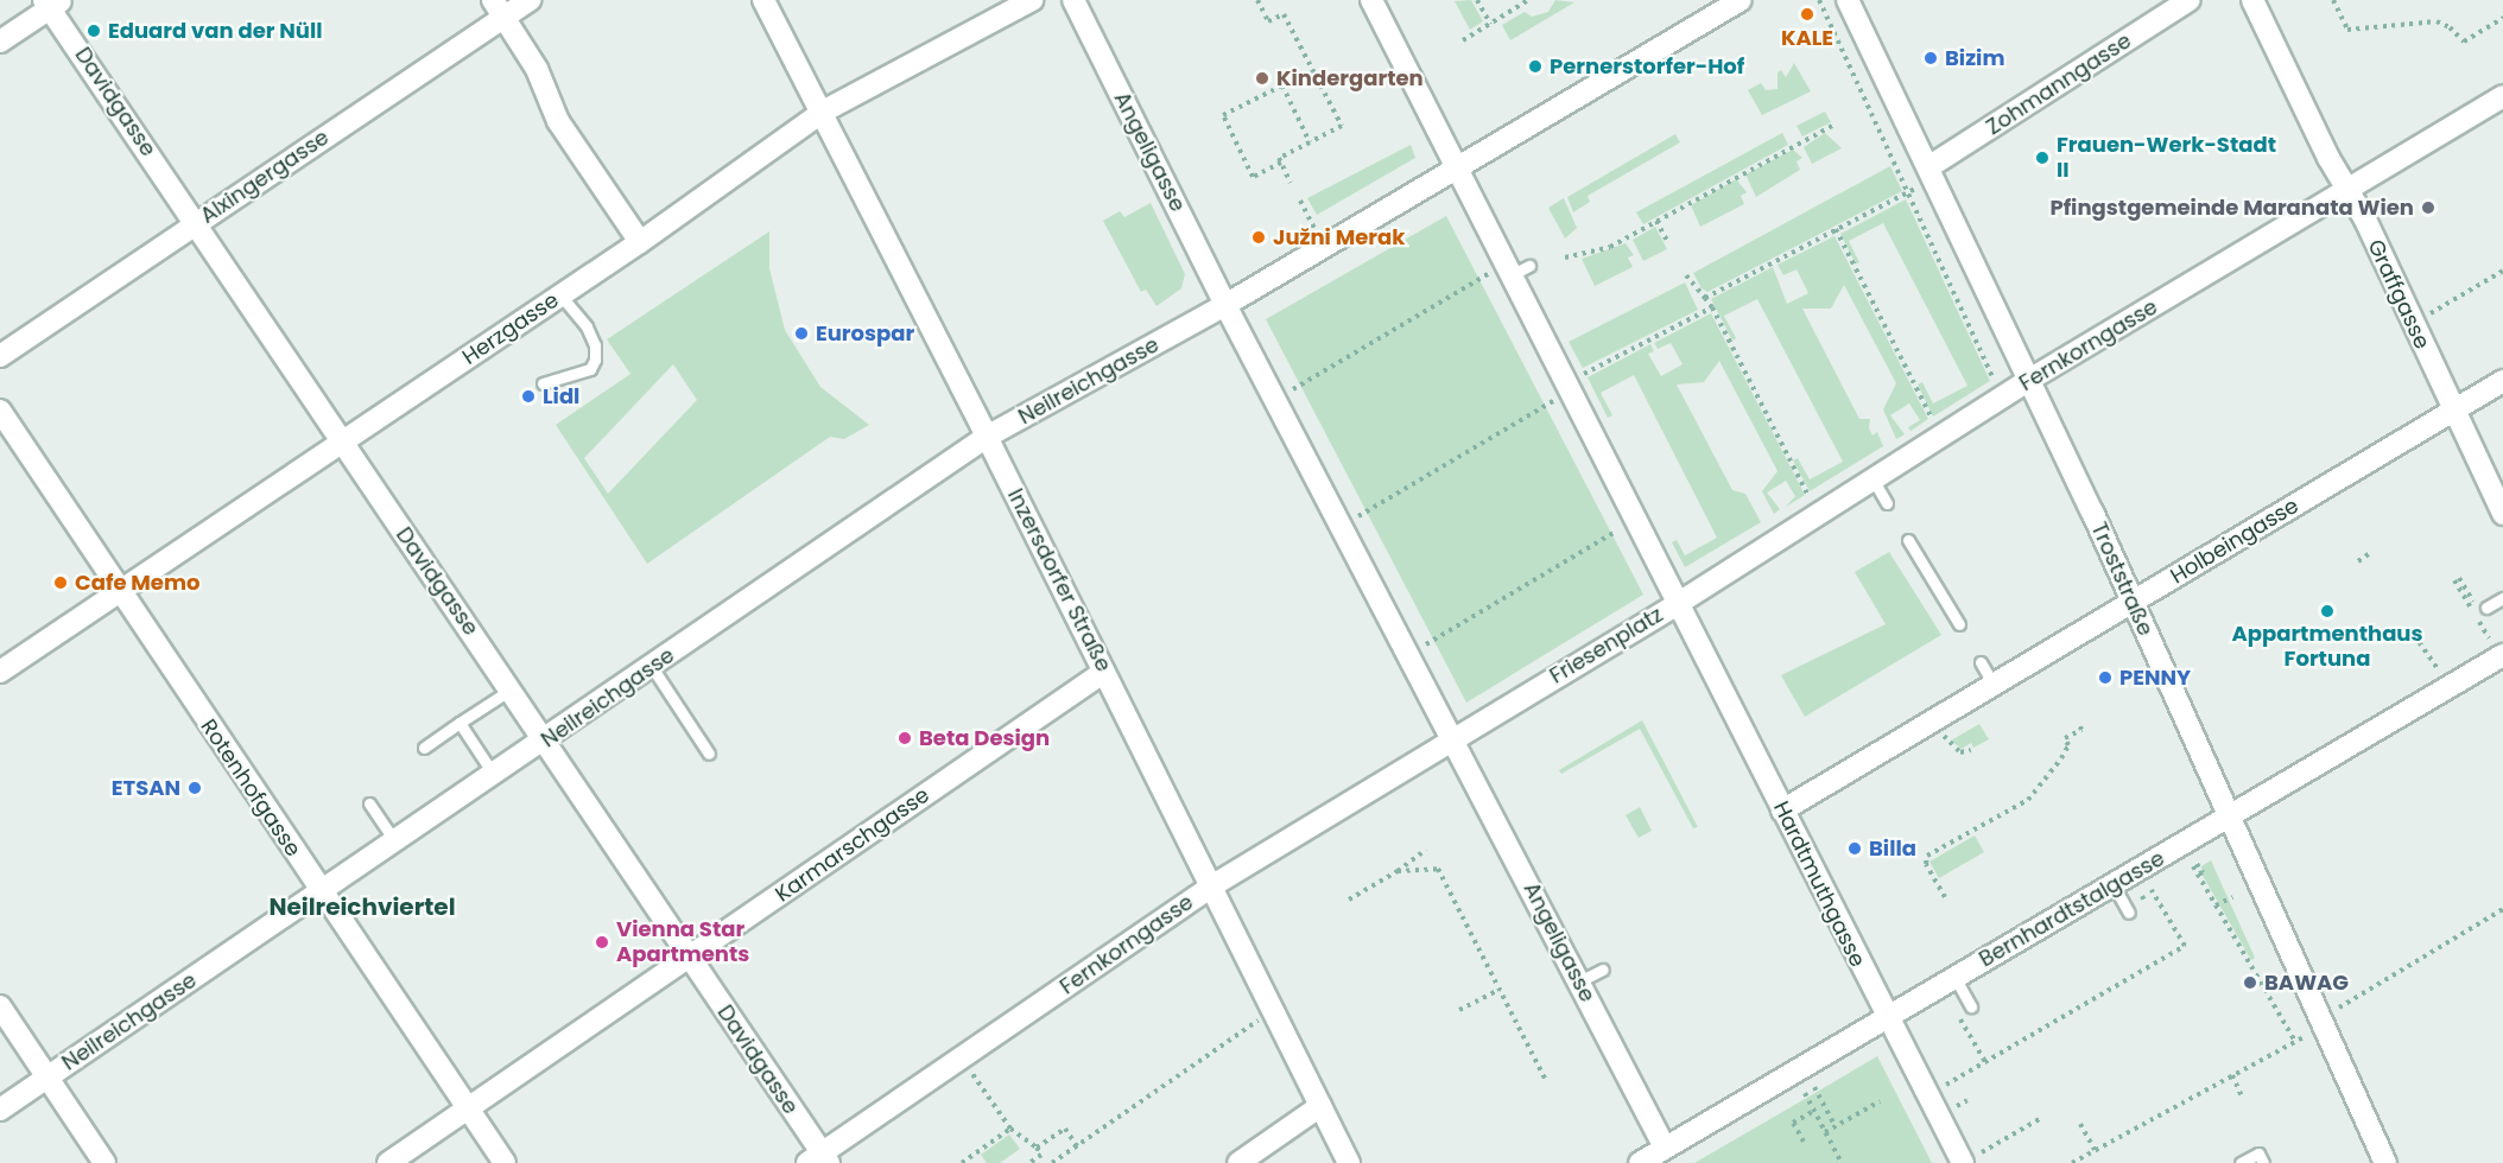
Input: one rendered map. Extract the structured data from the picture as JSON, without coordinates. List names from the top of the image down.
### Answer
{
  "streets": {
    "street": [
      "Zohmanngasse",
      "Davidgasse",
      "Angeligasse",
      "Alxingergasse",
      "Graffgasse",
      "Herzgasse",
      "Fernkorngasse",
      "Neilreichgasse",
      "Holbeingasse",
      "Troststraße",
      "Inzersdorfer Straße",
      "Friesenplatz",
      "Rotenhofgasse",
      "Karmarschgasse",
      "Hardtmuthgasse",
      "Bernhardtstalgasse"
    ]
  },
  "crossings": [
    ["Zohmanngasse", "Troststraße"],
    ["Davidgasse", "Alxingergasse"],
    ["Davidgasse", "Herzgasse"],
    ["Davidgasse", "Fernkorngasse"],
    ["Davidgasse", "Neilreichgasse"],
    ["Davidgasse", "Karmarschgasse"],
    ["Angeligasse", "Fernkorngasse"],
    ["Angeligasse", "Neilreichgasse"],
    ["Angeligasse", "Friesenplatz"],
    ["Angeligasse", "Bernhardtstalgasse"],
    ["Graffgasse", "Fernkorngasse"],
    ["Graffgasse", "Holbeingasse"],
    ["Herzgasse", "Inzersdorfer Straße"],
    ["Herzgasse", "Rotenhofgasse"],
    ["Fernkorngasse", "Troststraße"],
    ["Fernkorngasse", "Inzersdorfer Straße"],
    ["Fernkorngasse", "Friesenplatz"],
    ["Fernkorngasse", "Hardtmuthgasse"],
    ["Neilreichgasse", "Inzersdorfer Straße"],
    ["Neilreichgasse", "Rotenhofgasse"],
    ["Holbeingasse", "Troststraße"],
    ["Holbeingasse", "Hardtmuthgasse"],
    ["Troststraße", "Bernhardtstalgasse"],
    ["Inzersdorfer Straße", "Karmarschgasse"],
    ["Friesenplatz", "Hardtmuthgasse"],
    ["Rotenhofgasse", "Karmarschgasse"],
    ["Hardtmuthgasse", "Bernhardtstalgasse"]
  ],
  "districts": ["Neilreichviertel"],
  "places": [
    "KALE",
    "Eduard van der Nüll",
    "Bizim",
    "Pernerstorfer-Hof",
    "Kindergarten",
    "Frauen-Werk-Stadt II",
    "Pfingstgemeinde Maranata Wien",
    "Južni Merak",
    "Eurospar",
    "Lidl",
    "Cafe Memo",
    "Appartmenthaus Fortuna",
    "PENNY",
    "Beta Design",
    "ETSAN",
    "Billa",
    "Vienna Star Apartments",
    "BAWAG"
  ]
}
